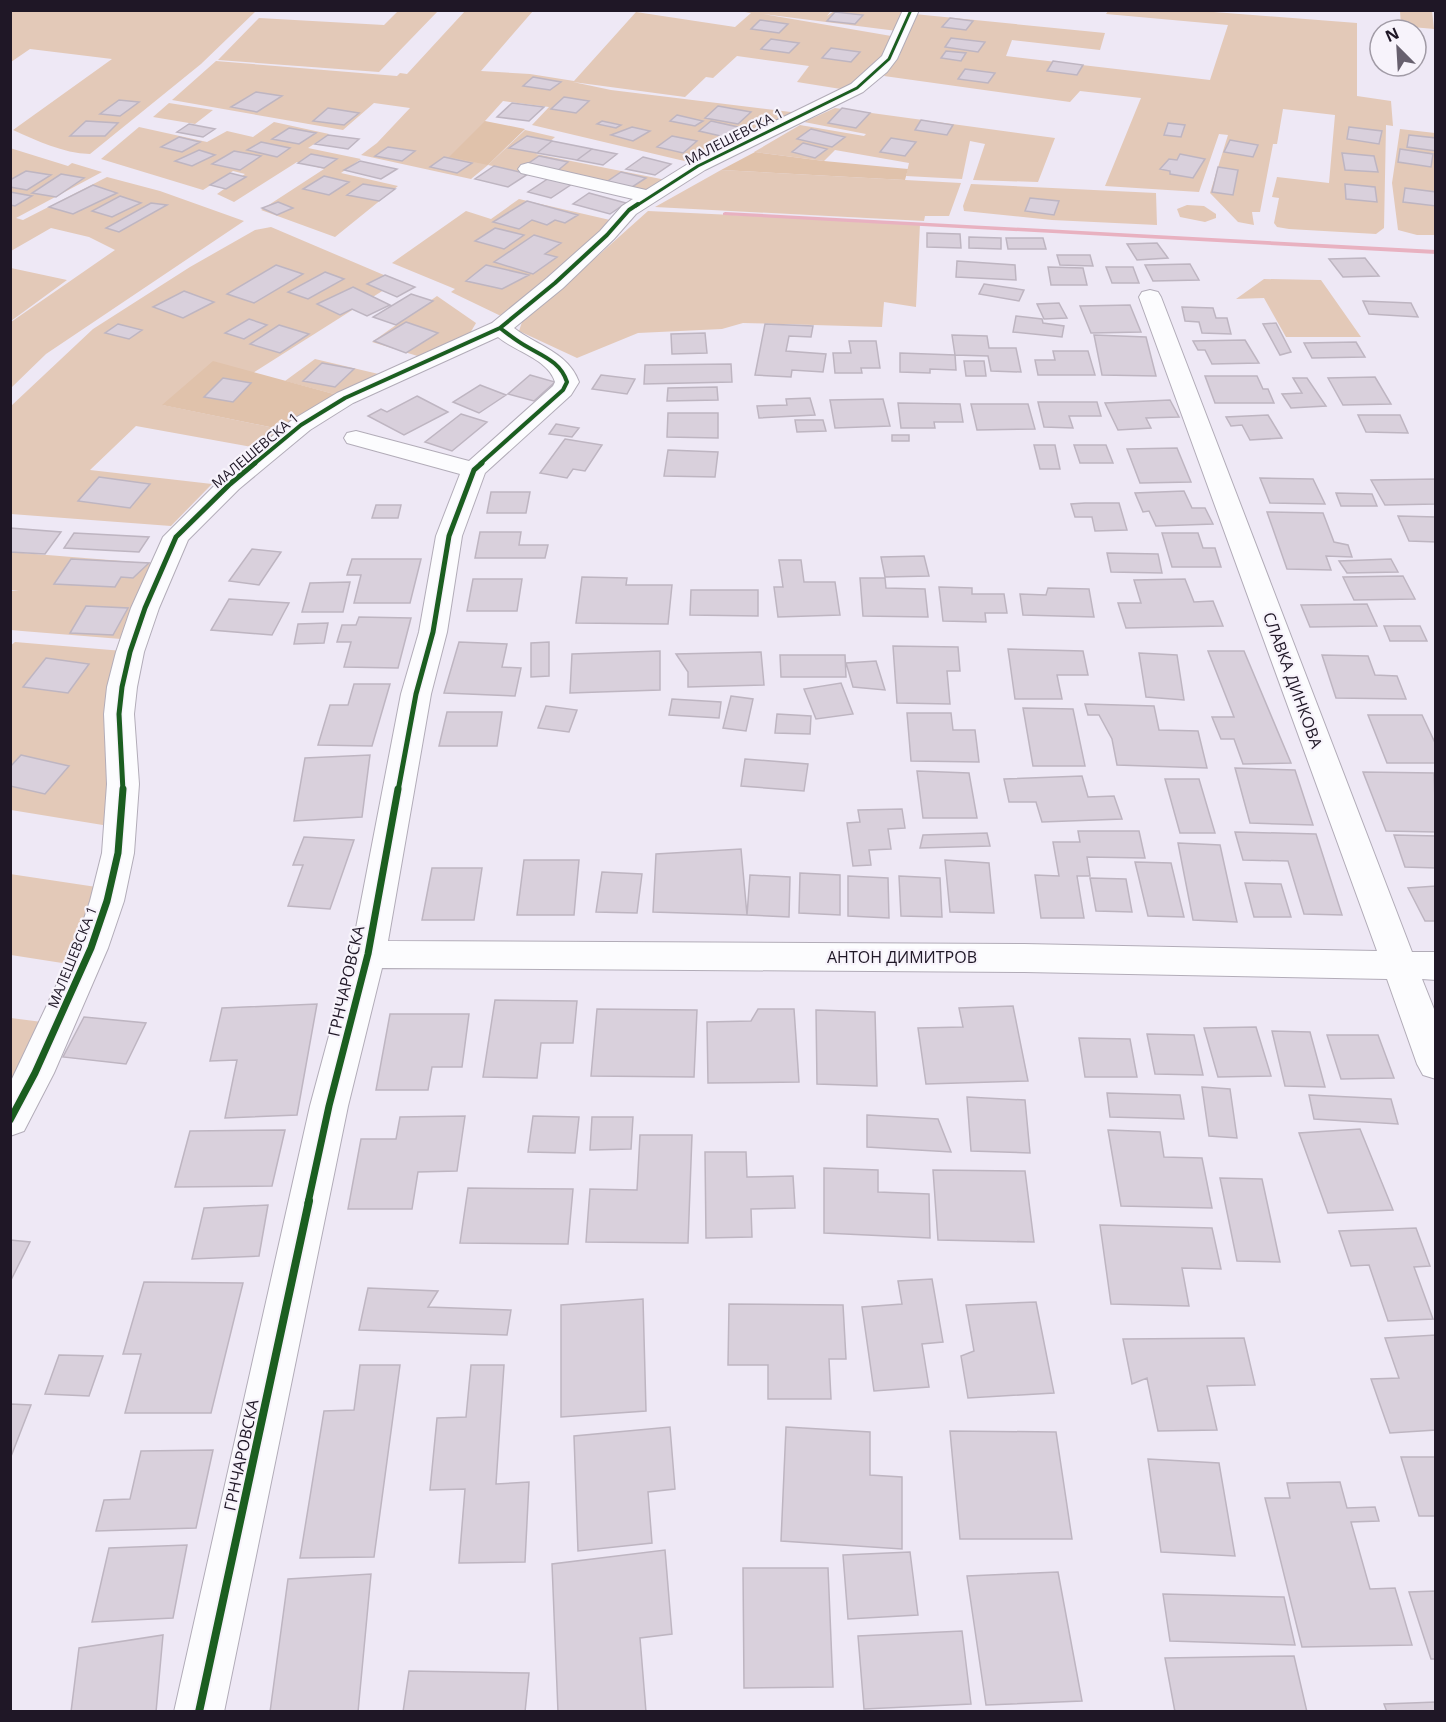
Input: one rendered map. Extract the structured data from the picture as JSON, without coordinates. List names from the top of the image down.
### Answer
{
  "streets": {
    "street": [
      "МАЛЕШЕВСКА 1",
      "СЛАВКА ДИНКОВА",
      "АНТОН ДИМИТРОВ",
      "ГРНЧАРОВСКА"
    ]
  },
  "crossings": [
    ["МАЛЕШЕВСКА 1", "ГРНЧАРОВСКА"],
    ["СЛАВКА ДИНКОВА", "АНТОН ДИМИТРОВ"],
    ["АНТОН ДИМИТРОВ", "ГРНЧАРОВСКА"]
  ],
  "north": "top left"
}
